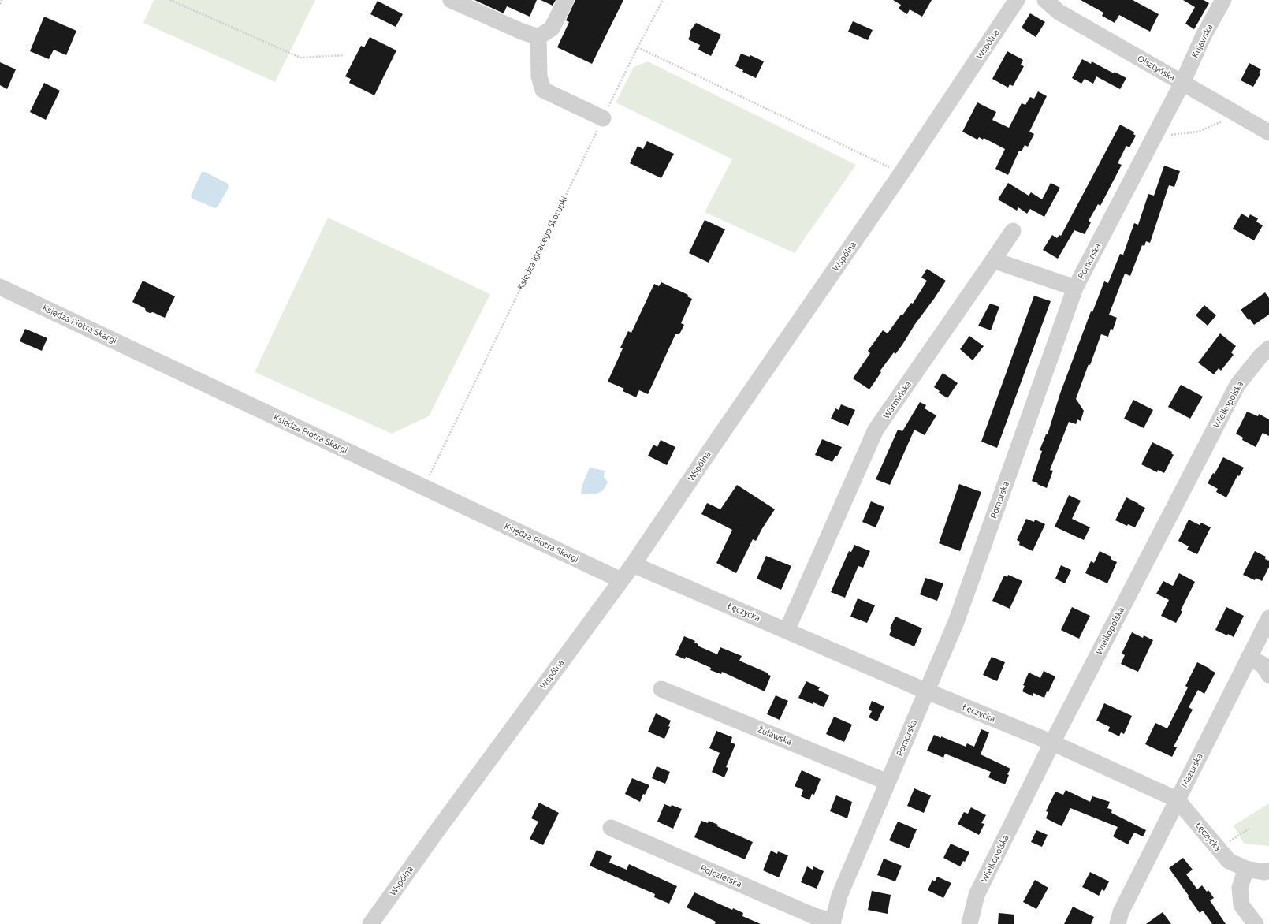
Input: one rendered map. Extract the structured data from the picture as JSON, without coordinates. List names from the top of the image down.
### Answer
{
  "streets": {
    "street": [
      "Kujawska",
      "Wspólna",
      "Olsztyńska",
      "Pomorska",
      "Księdza Piotra Skargi",
      "Warmińska",
      "Wielkopolska",
      "Łęczycka",
      "Żuławska",
      "Mazurska",
      "Pojezierska"
    ],
    "path": ["Księdza Ignacego Skorupki"]
  },
  "crossings": [
    ["Kujawska", "Olsztyńska"],
    ["Kujawska", "Pomorska"],
    ["Wspólna", "Księdza Piotra Skargi"],
    ["Wspólna", "Łęczycka"],
    ["Olsztyńska", "Pomorska"],
    ["Księdza Ignacego Skorupki", "Księdza Piotra Skargi"],
    ["Pomorska", "Łęczycka"],
    ["Pomorska", "Żuławska"],
    ["Pomorska", "Pojezierska"],
    ["Warmińska", "Łęczycka"],
    ["Wielkopolska", "Łęczycka"],
    ["Łęczycka", "Mazurska"]
  ]
}
